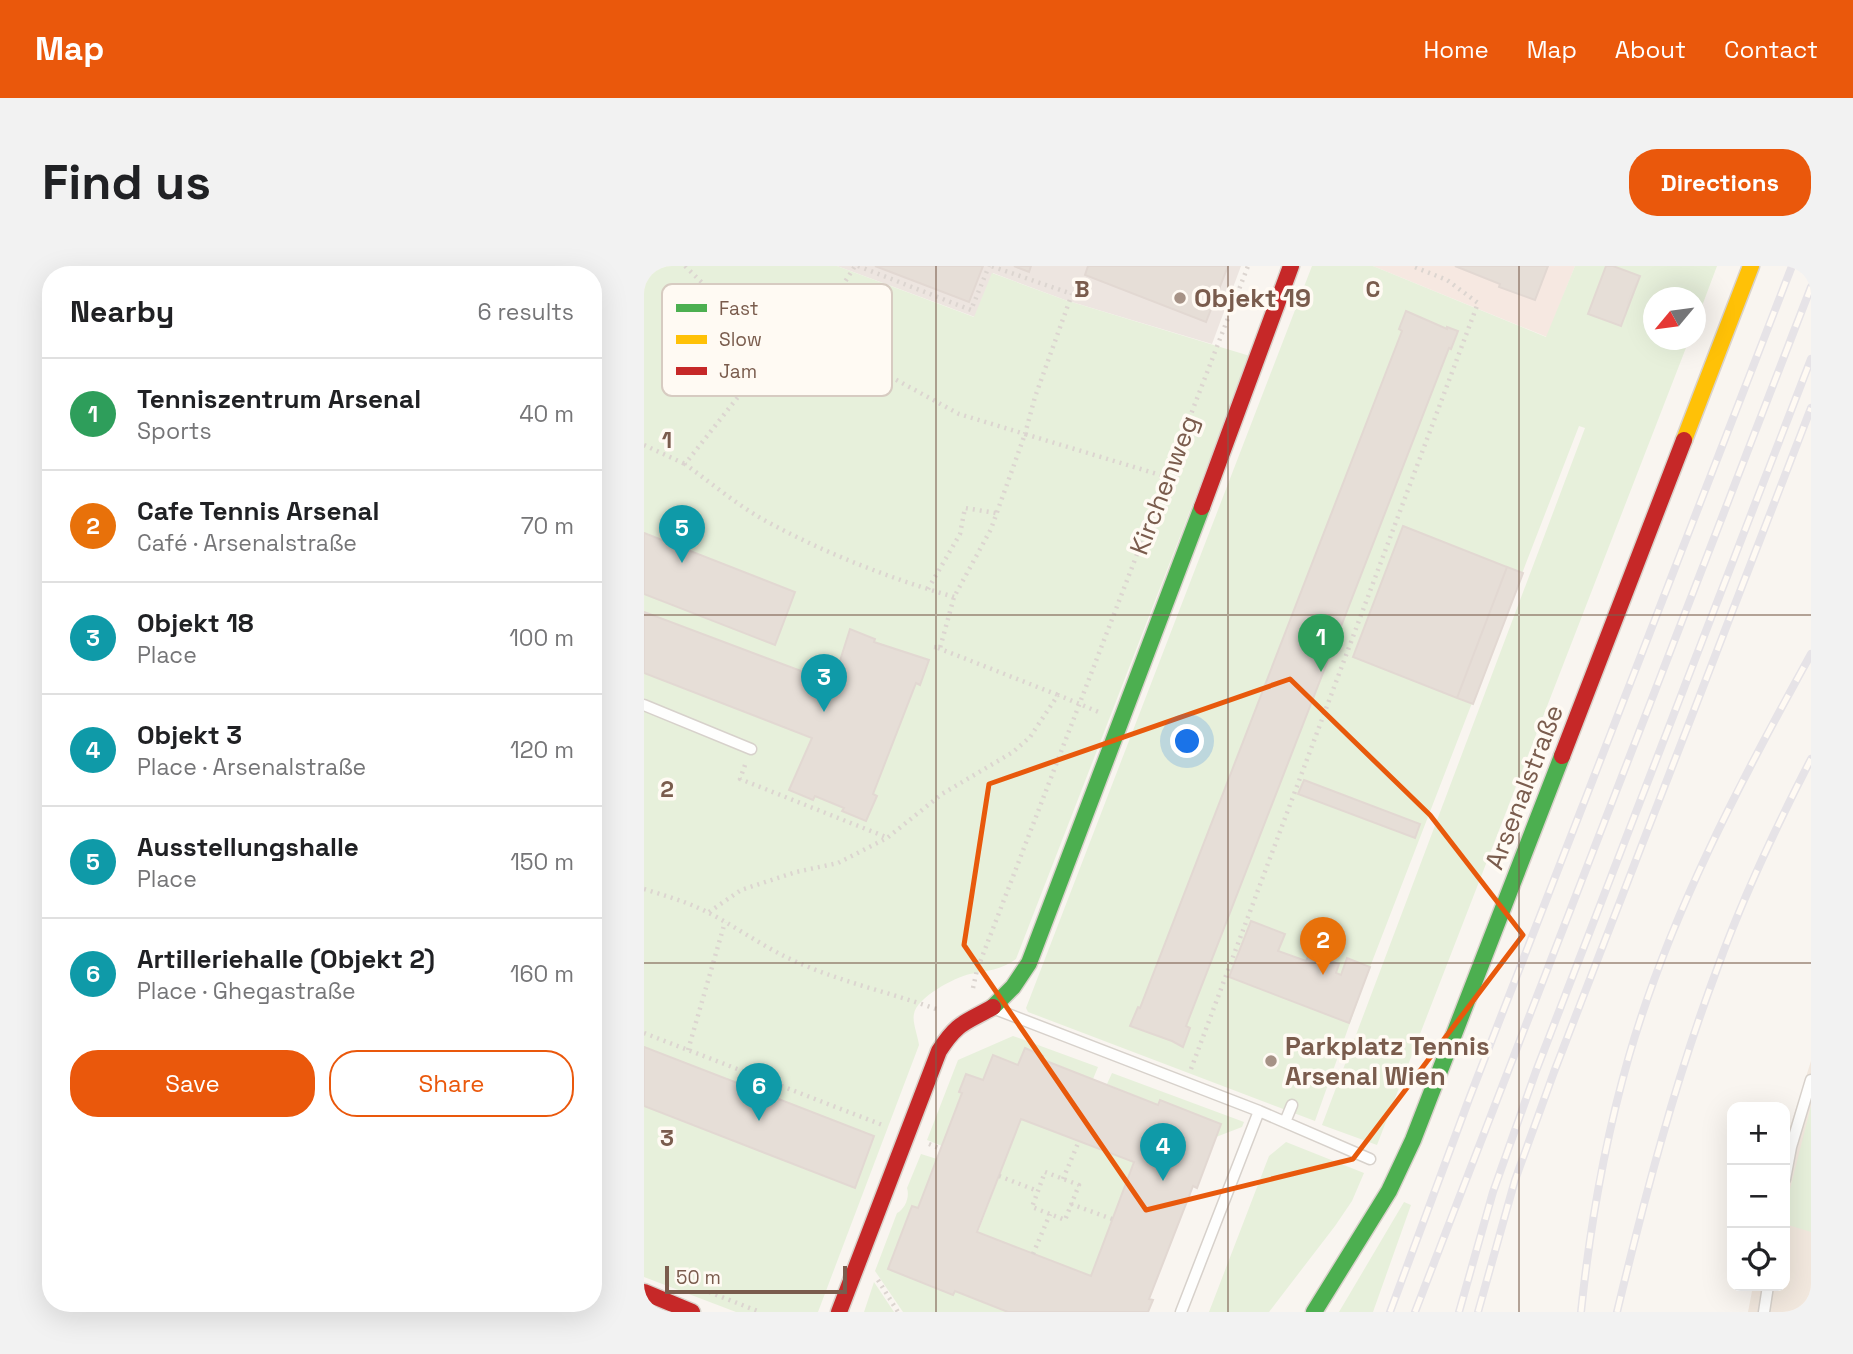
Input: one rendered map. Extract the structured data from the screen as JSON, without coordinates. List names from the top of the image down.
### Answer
{
  "streets": {
    "street": ["Arsenalstraße"],
    "path": ["Kirchenweg"]
  },
  "places": ["Objekt 19", "Parkplatz Tennis Arsenal Wien"],
  "legend": ["Fast", "Slow", "Jam"],
  "scale_bar": "50 m",
  "north": "bottom left",
  "page": {
    "header": "Map",
    "nav": [
      "Home",
      "Map",
      "About",
      "Contact"
    ],
    "buttons": [
      "Directions",
      ["Save", "Share"]
    ],
    "title": "Find us",
    "heading": ["Nearby", "6 results"],
    "list": [
      {
        "mark": "1",
        "name": "Tenniszentrum Arsenal",
        "note": "Sports",
        "value": "40 m"
      },
      {
        "mark": "2",
        "name": "Cafe Tennis Arsenal",
        "note": "Café · Arsenalstraße",
        "value": "70 m"
      },
      {
        "mark": "3",
        "name": "Objekt 18",
        "note": "Place",
        "value": "100 m"
      },
      {
        "mark": "4",
        "name": "Objekt 3",
        "note": "Place · Arsenalstraße",
        "value": "120 m"
      },
      {
        "mark": "5",
        "name": "Ausstellungshalle",
        "note": "Place",
        "value": "150 m"
      },
      {
        "mark": "6",
        "name": "Artilleriehalle (Objekt 2)",
        "note": "Place · Ghegastraße",
        "value": "160 m"
      }
    ],
    "pins": [
      "5",
      "1",
      "3",
      "2",
      "6",
      "4"
    ],
    "map_buttons": ["+", "−"],
    "scale": "50 m"
  },
  "grid": {
    "columns": ["B", "C"],
    "rows": ["1", "2", "3"]
  }
}
